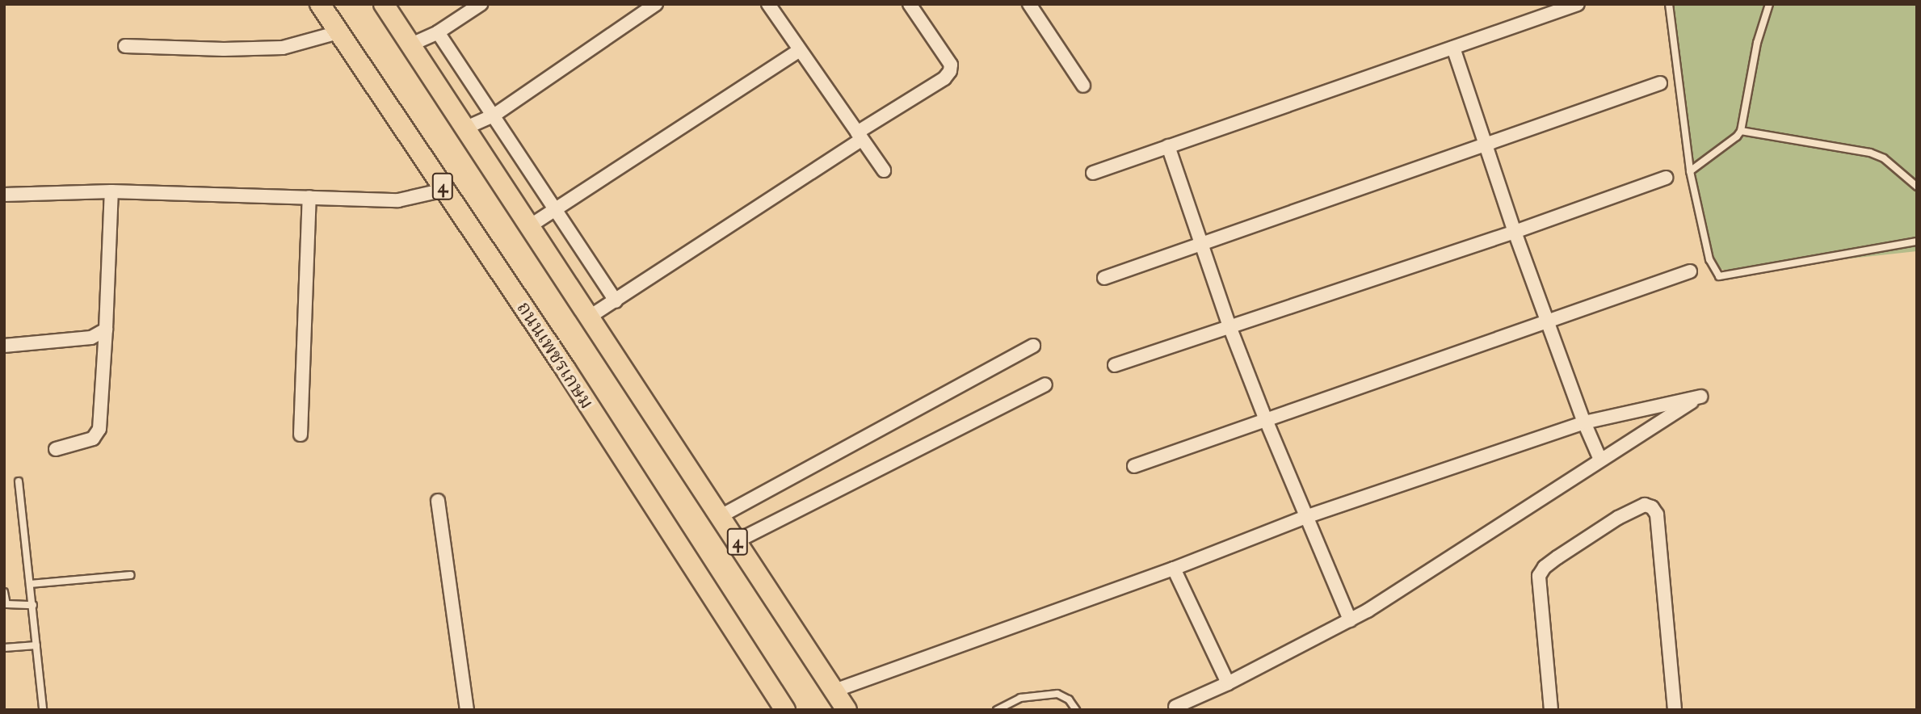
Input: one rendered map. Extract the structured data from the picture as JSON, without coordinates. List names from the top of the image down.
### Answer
{
  "streets": {
    "main road": ["4", "ถนนเพชรเกษม"]
  }
}
